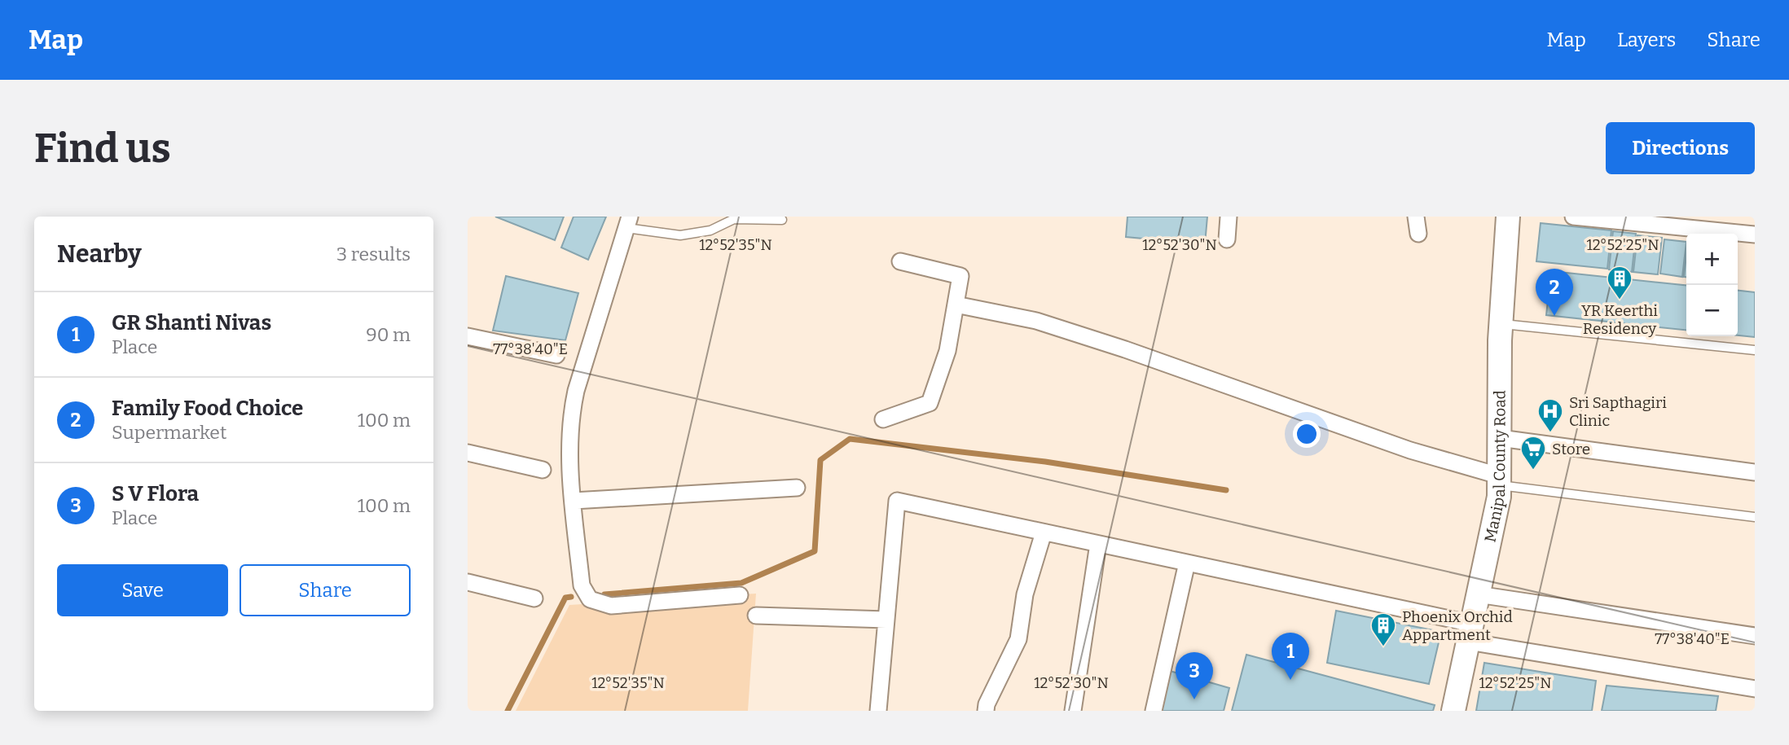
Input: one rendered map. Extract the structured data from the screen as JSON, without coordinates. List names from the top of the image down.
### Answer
{
  "streets": {
    "main road": ["Manipal County Road"]
  },
  "places": {
    "building": ["YR Keerthi Residency", "Phoenix Orchid Appartment"],
    "hospital": ["Sri Sapthagiri Clinic"],
    "supermarket": ["Store"]
  },
  "page": {
    "header": "Map",
    "nav": ["Map", "Layers", "Share"],
    "buttons": [
      "Directions",
      ["Save", "Share"]
    ],
    "title": "Find us",
    "heading": ["Nearby", "3 results"],
    "map_buttons": ["+", "−"],
    "pins": ["2", "1", "3"],
    "list": [
      {
        "mark": "1",
        "name": "GR Shanti Nivas",
        "note": "Place",
        "value": "90 m"
      },
      {
        "mark": "2",
        "name": "Family Food Choice",
        "note": "Supermarket",
        "value": "100 m"
      },
      {
        "mark": "3",
        "name": "S V Flora",
        "note": "Place",
        "value": "100 m"
      }
    ]
  },
  "coordinates": [
    "12°52'35\"N",
    "12°52'30\"N",
    "12°52'25\"N",
    "77°38'40\"E"
  ]
}
